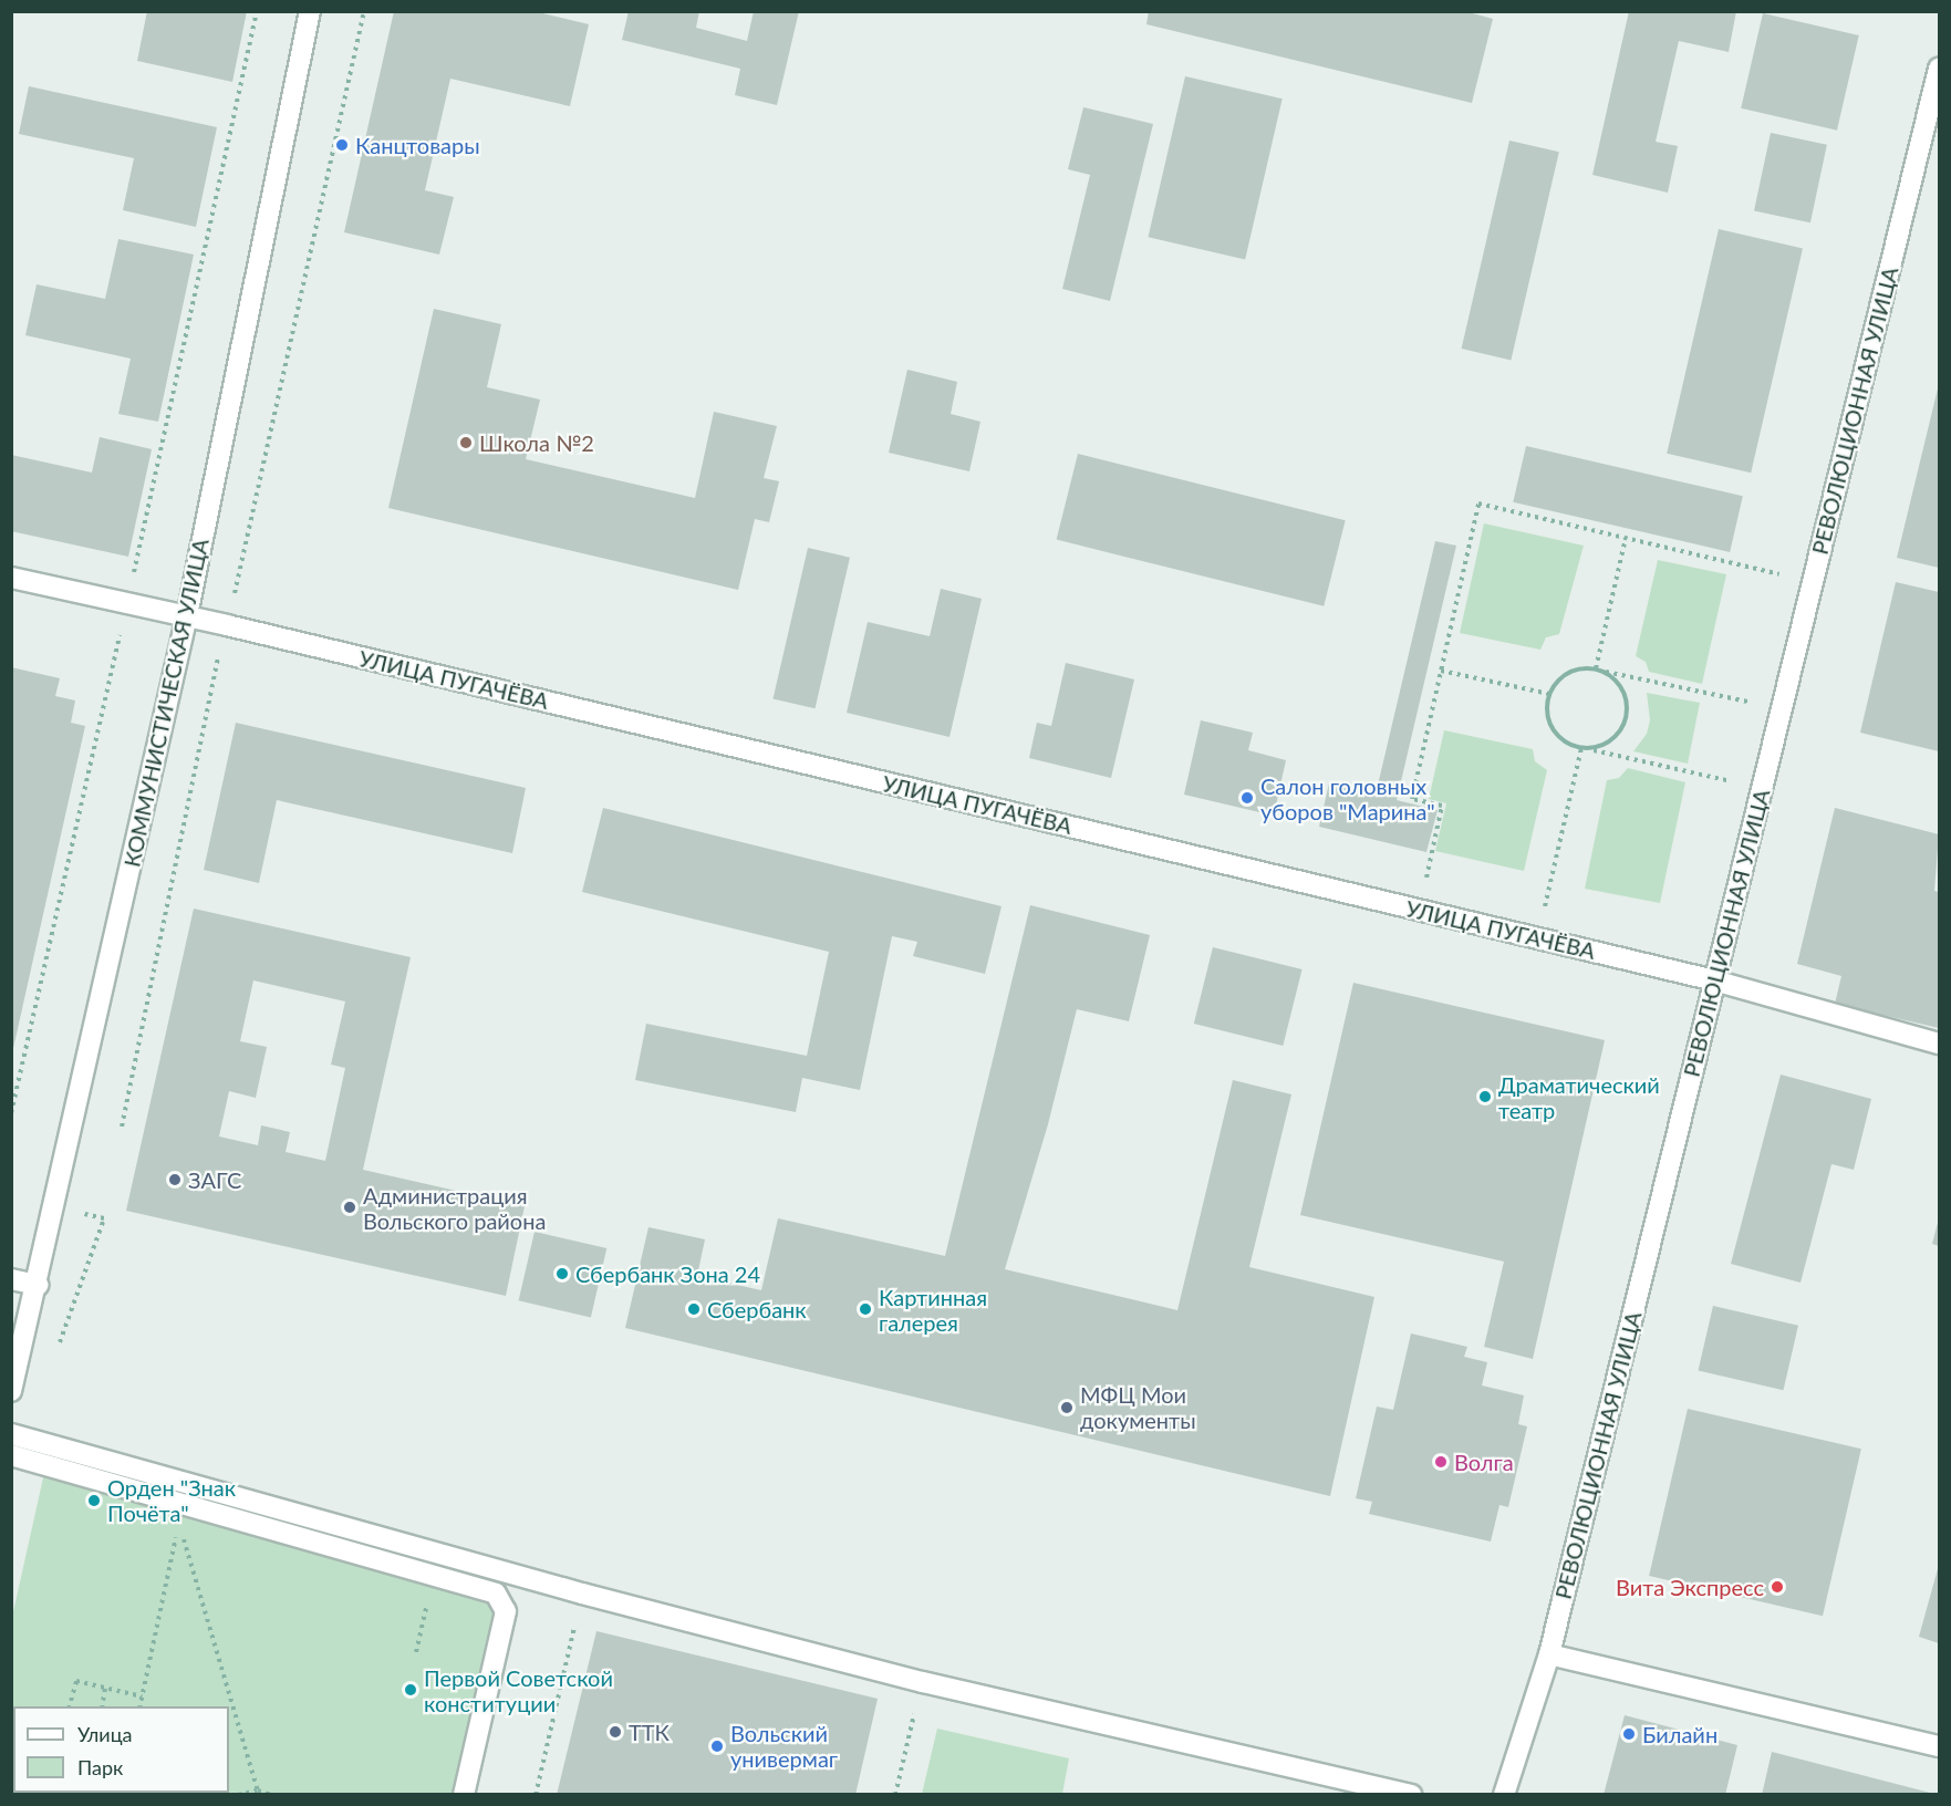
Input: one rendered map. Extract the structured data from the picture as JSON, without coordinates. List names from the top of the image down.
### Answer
{
  "streets": {
    "street": ["РЕВОЛЮЦИОННАЯ УЛИЦА", "УЛИЦА ПУГАЧЁВА", "КОММУНИСТИЧЕСКАЯ УЛИЦА"]
  },
  "crossings": [
    ["РЕВОЛЮЦИОННАЯ УЛИЦА", "УЛИЦА ПУГАЧЁВА"],
    ["УЛИЦА ПУГАЧЁВА", "КОММУНИСТИЧЕСКАЯ УЛИЦА"]
  ],
  "places": [
    "Канцтовары",
    "Школа №2",
    "Салон головных уборов \"Марина\"",
    "Драматический театр",
    "ЗАГС",
    "Администрация Вольского района",
    "Сбербанк Зона 24",
    "Сбербанк",
    "Картинная галерея",
    "МФЦ Мои документы",
    "Волга",
    "Орден \"Знак Почёта\"",
    "Вита Экспресс",
    "Первой Советской конституции",
    "ТТК",
    "Билайн",
    "Вольский универмаг"
  ],
  "legend": ["Улица", "Парк"]
}
